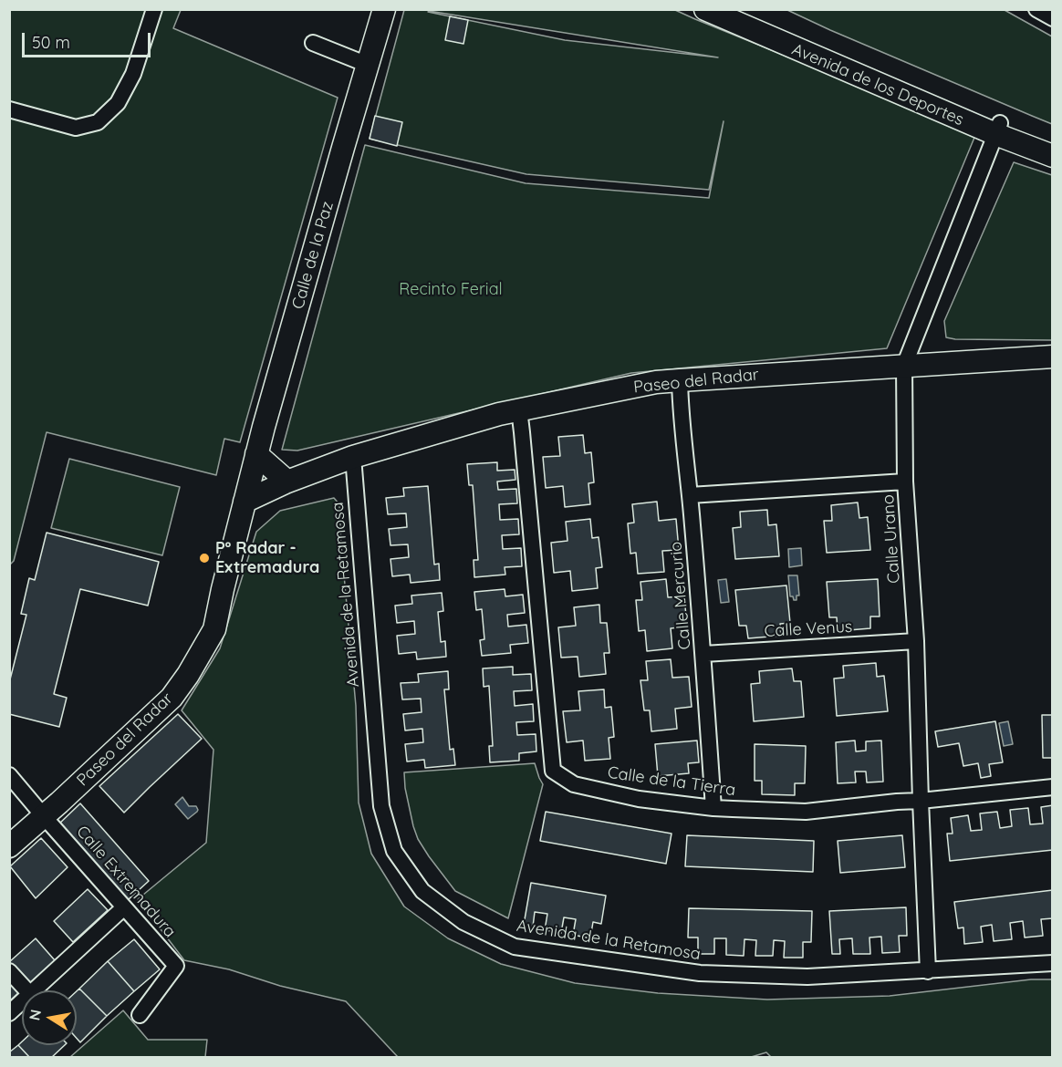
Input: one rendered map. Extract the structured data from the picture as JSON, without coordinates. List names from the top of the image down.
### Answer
{
  "streets": {
    "street": [
      "Avenida de los Deportes",
      "Calle de la Paz",
      "Paseo del Radar",
      "Calle Urano",
      "Avenida de la Retamosa",
      "Calle Mercurio",
      "Calle Venus",
      "Calle de la Tierra",
      "Calle Extremadura"
    ]
  },
  "crossings": [
    ["Avenida de los Deportes", "Calle Urano"],
    ["Calle de la Paz", "Paseo del Radar"],
    ["Paseo del Radar", "Calle Urano"],
    ["Paseo del Radar", "Avenida de la Retamosa"],
    ["Paseo del Radar", "Calle Mercurio"],
    ["Paseo del Radar", "Calle de la Tierra"],
    ["Paseo del Radar", "Calle Extremadura"],
    ["Calle Urano", "Avenida de la Retamosa"],
    ["Calle Urano", "Calle Venus"],
    ["Calle Urano", "Calle de la Tierra"],
    ["Calle Mercurio", "Calle Venus"],
    ["Calle Mercurio", "Calle de la Tierra"]
  ],
  "parks": ["Recinto Ferial"],
  "places": ["Pº Radar - Extremadura"],
  "scale_bar": "50 m",
  "north": "left"
}
